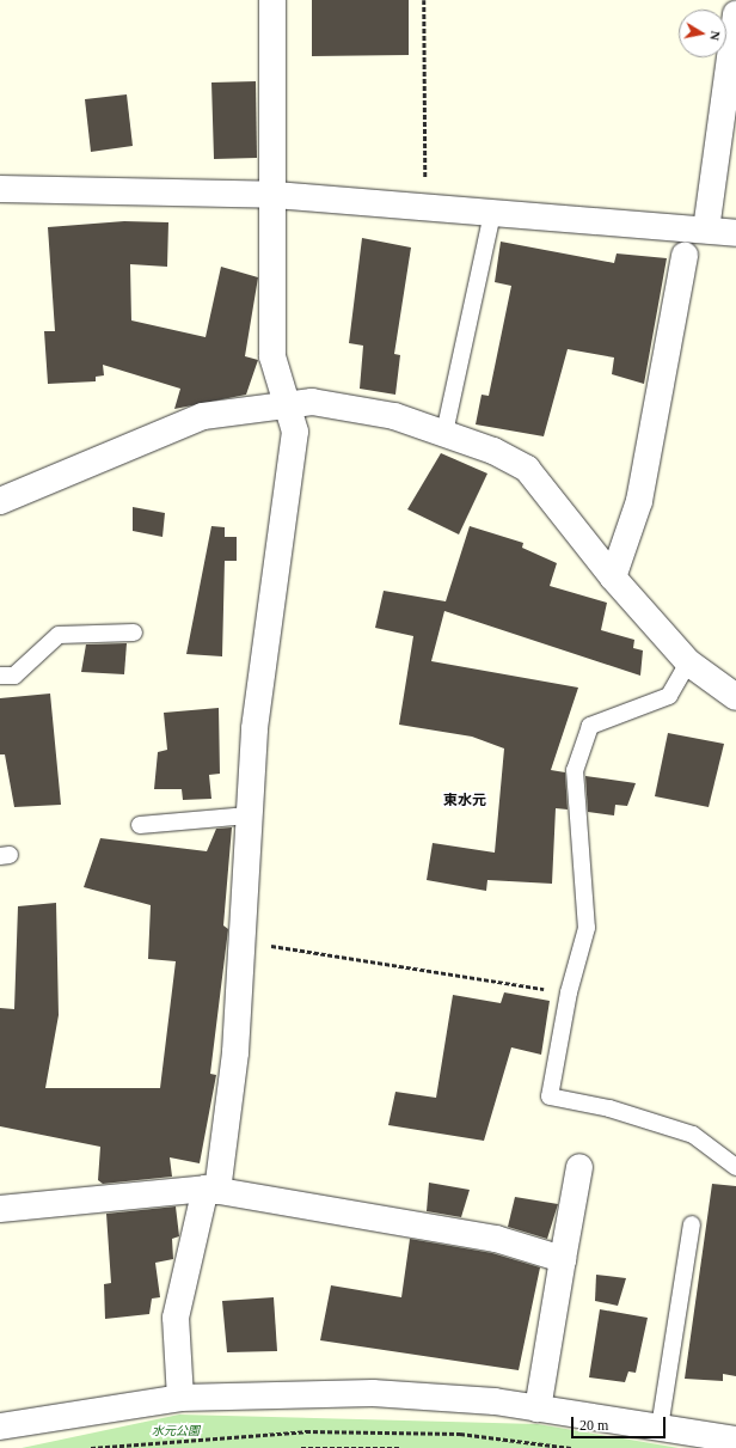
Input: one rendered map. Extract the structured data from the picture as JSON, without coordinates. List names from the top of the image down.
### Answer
{
  "districts": ["東水元"],
  "parks": ["水元公園"],
  "scale_bar": "20 m",
  "north": "right"
}
